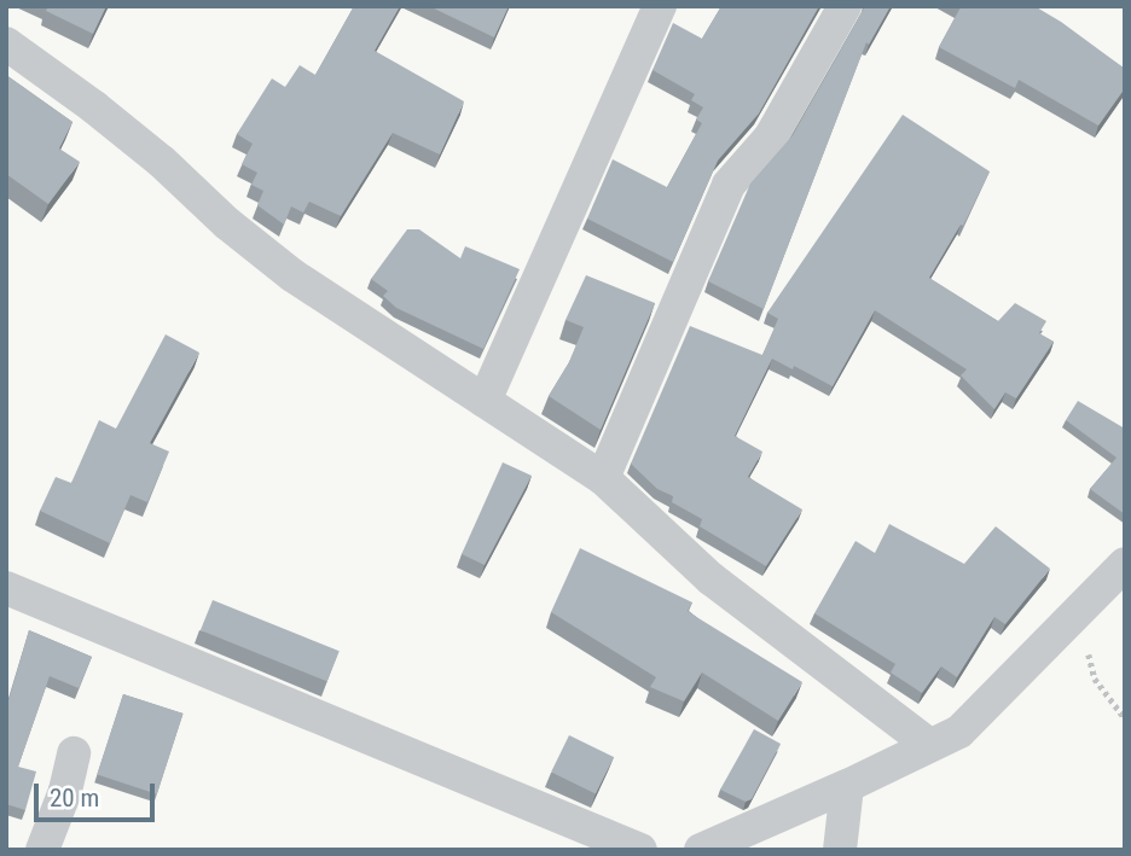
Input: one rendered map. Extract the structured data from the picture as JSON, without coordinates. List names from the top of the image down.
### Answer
{
  "scale_bar": "20 m"
}
